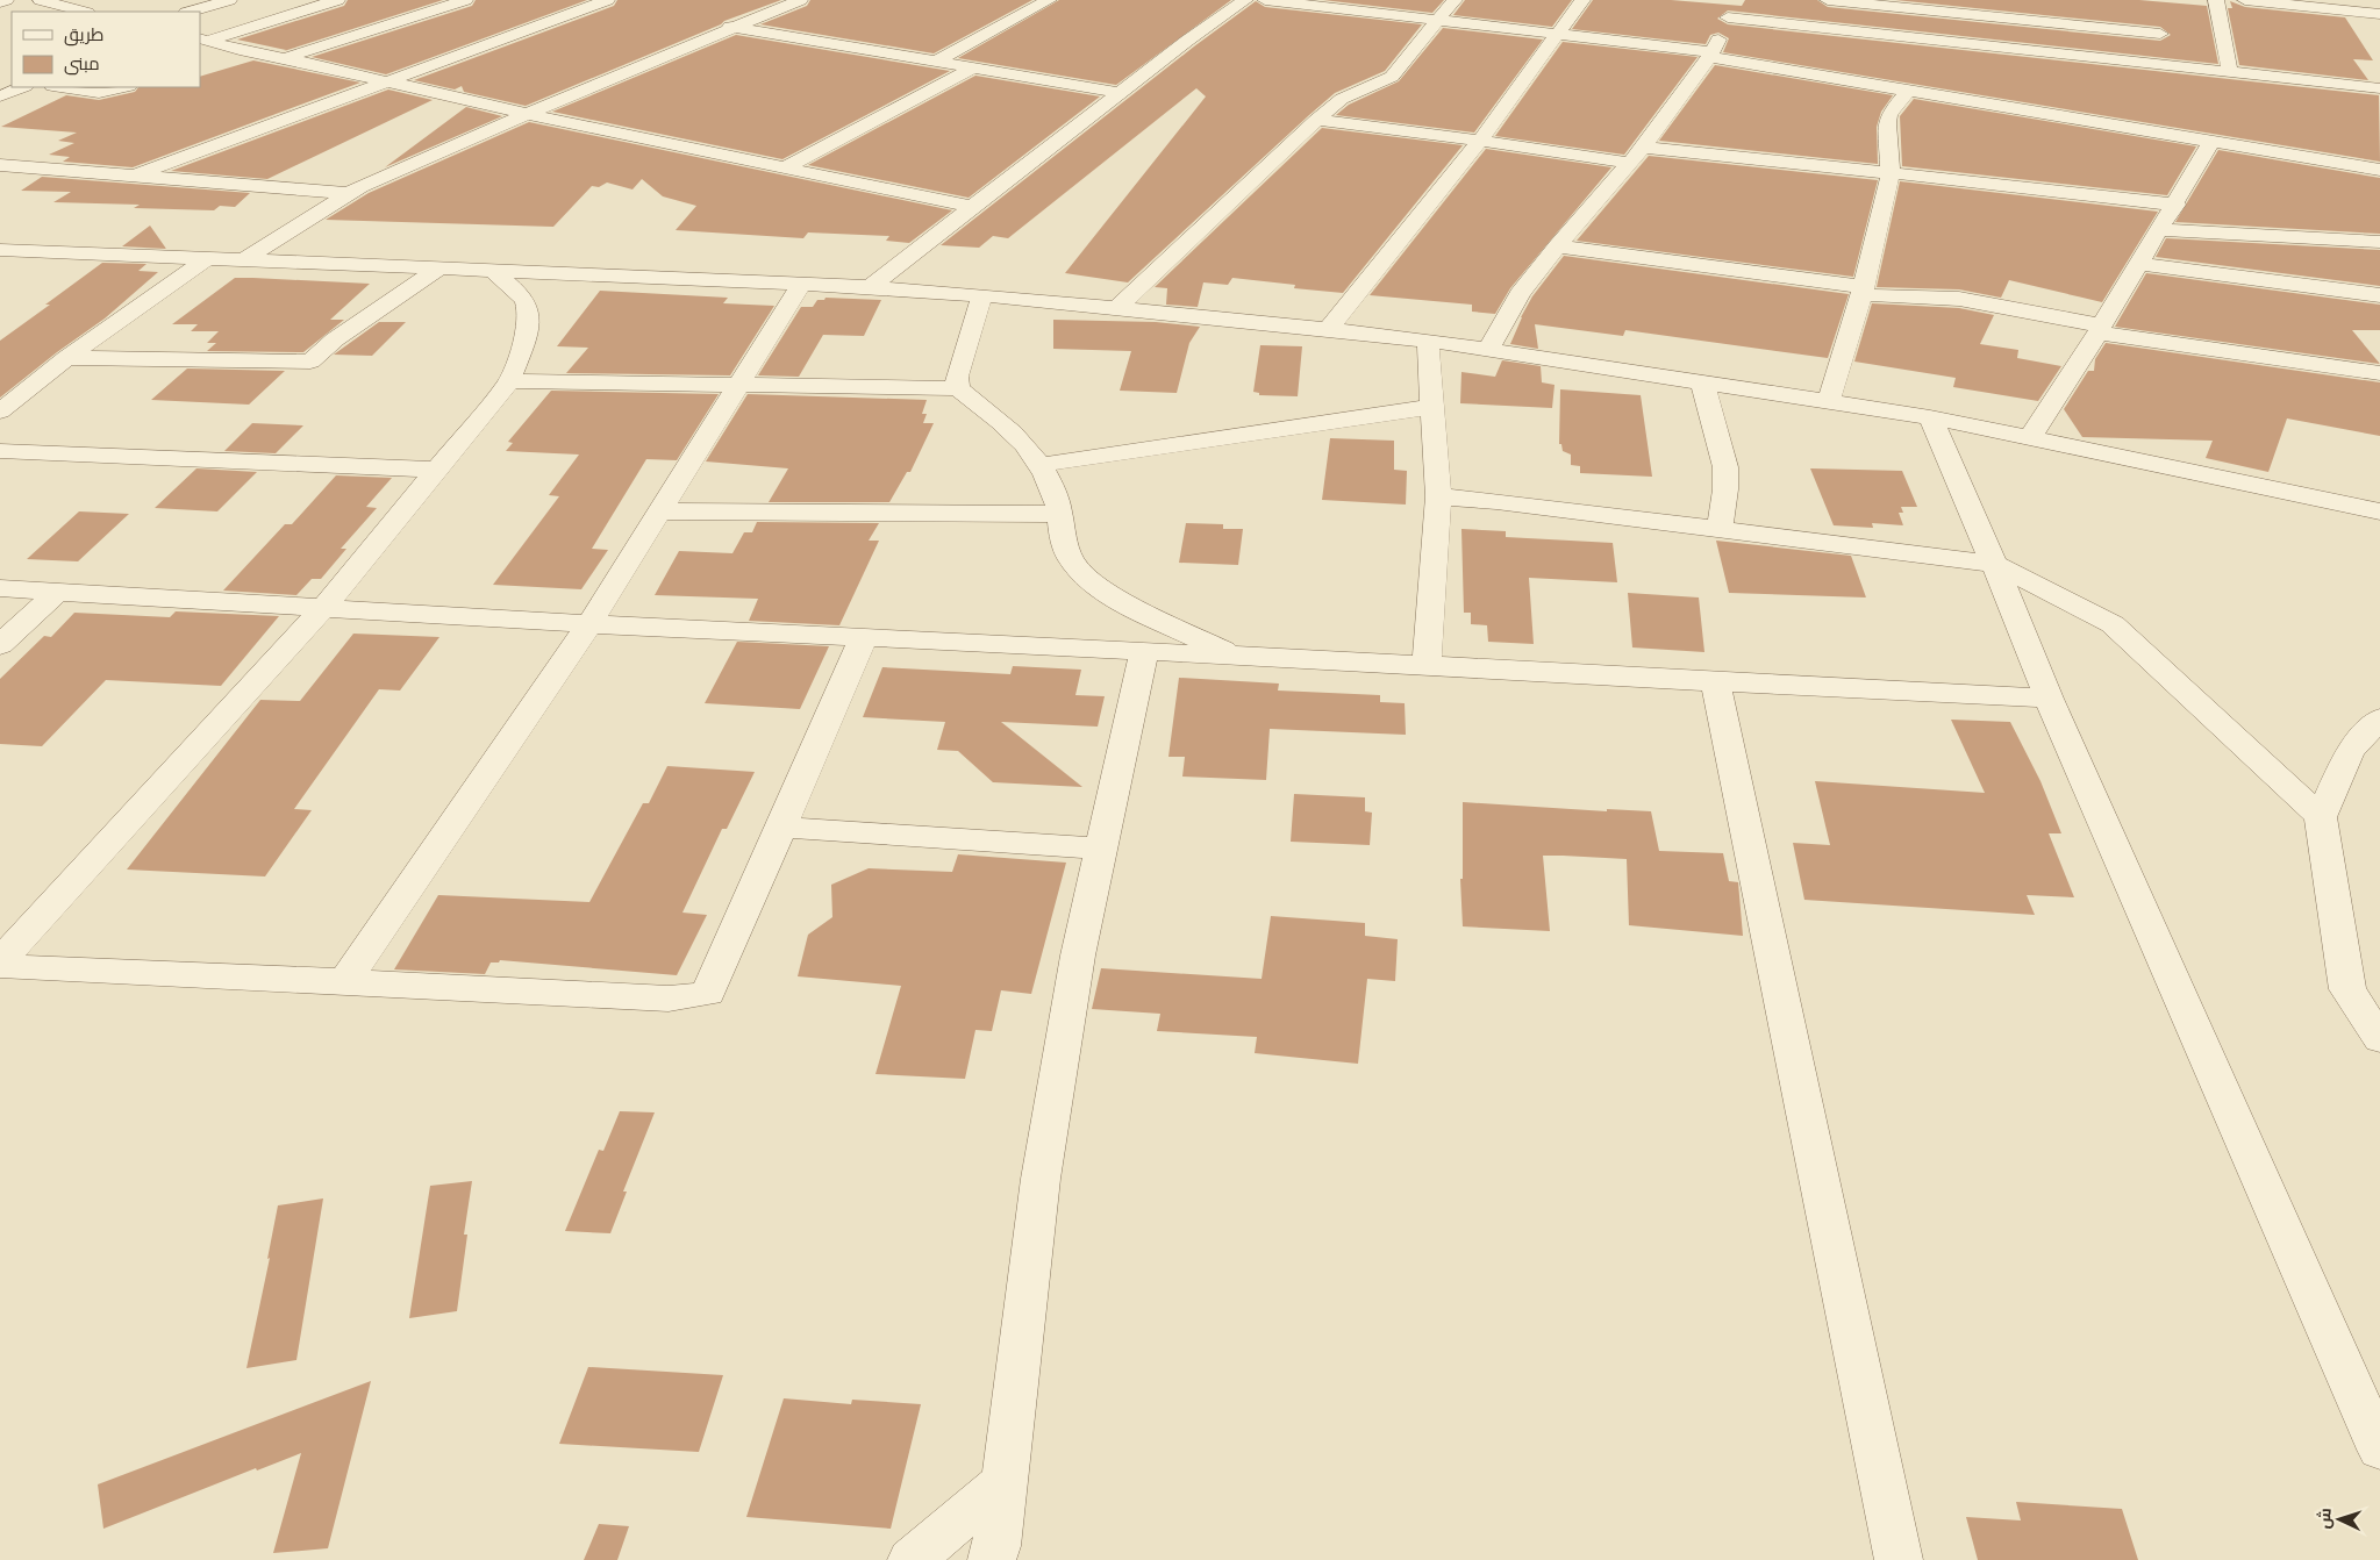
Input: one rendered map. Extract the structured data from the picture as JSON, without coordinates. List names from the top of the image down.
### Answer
{
  "legend": ["طريق", "مبنى"],
  "north": "left"
}
